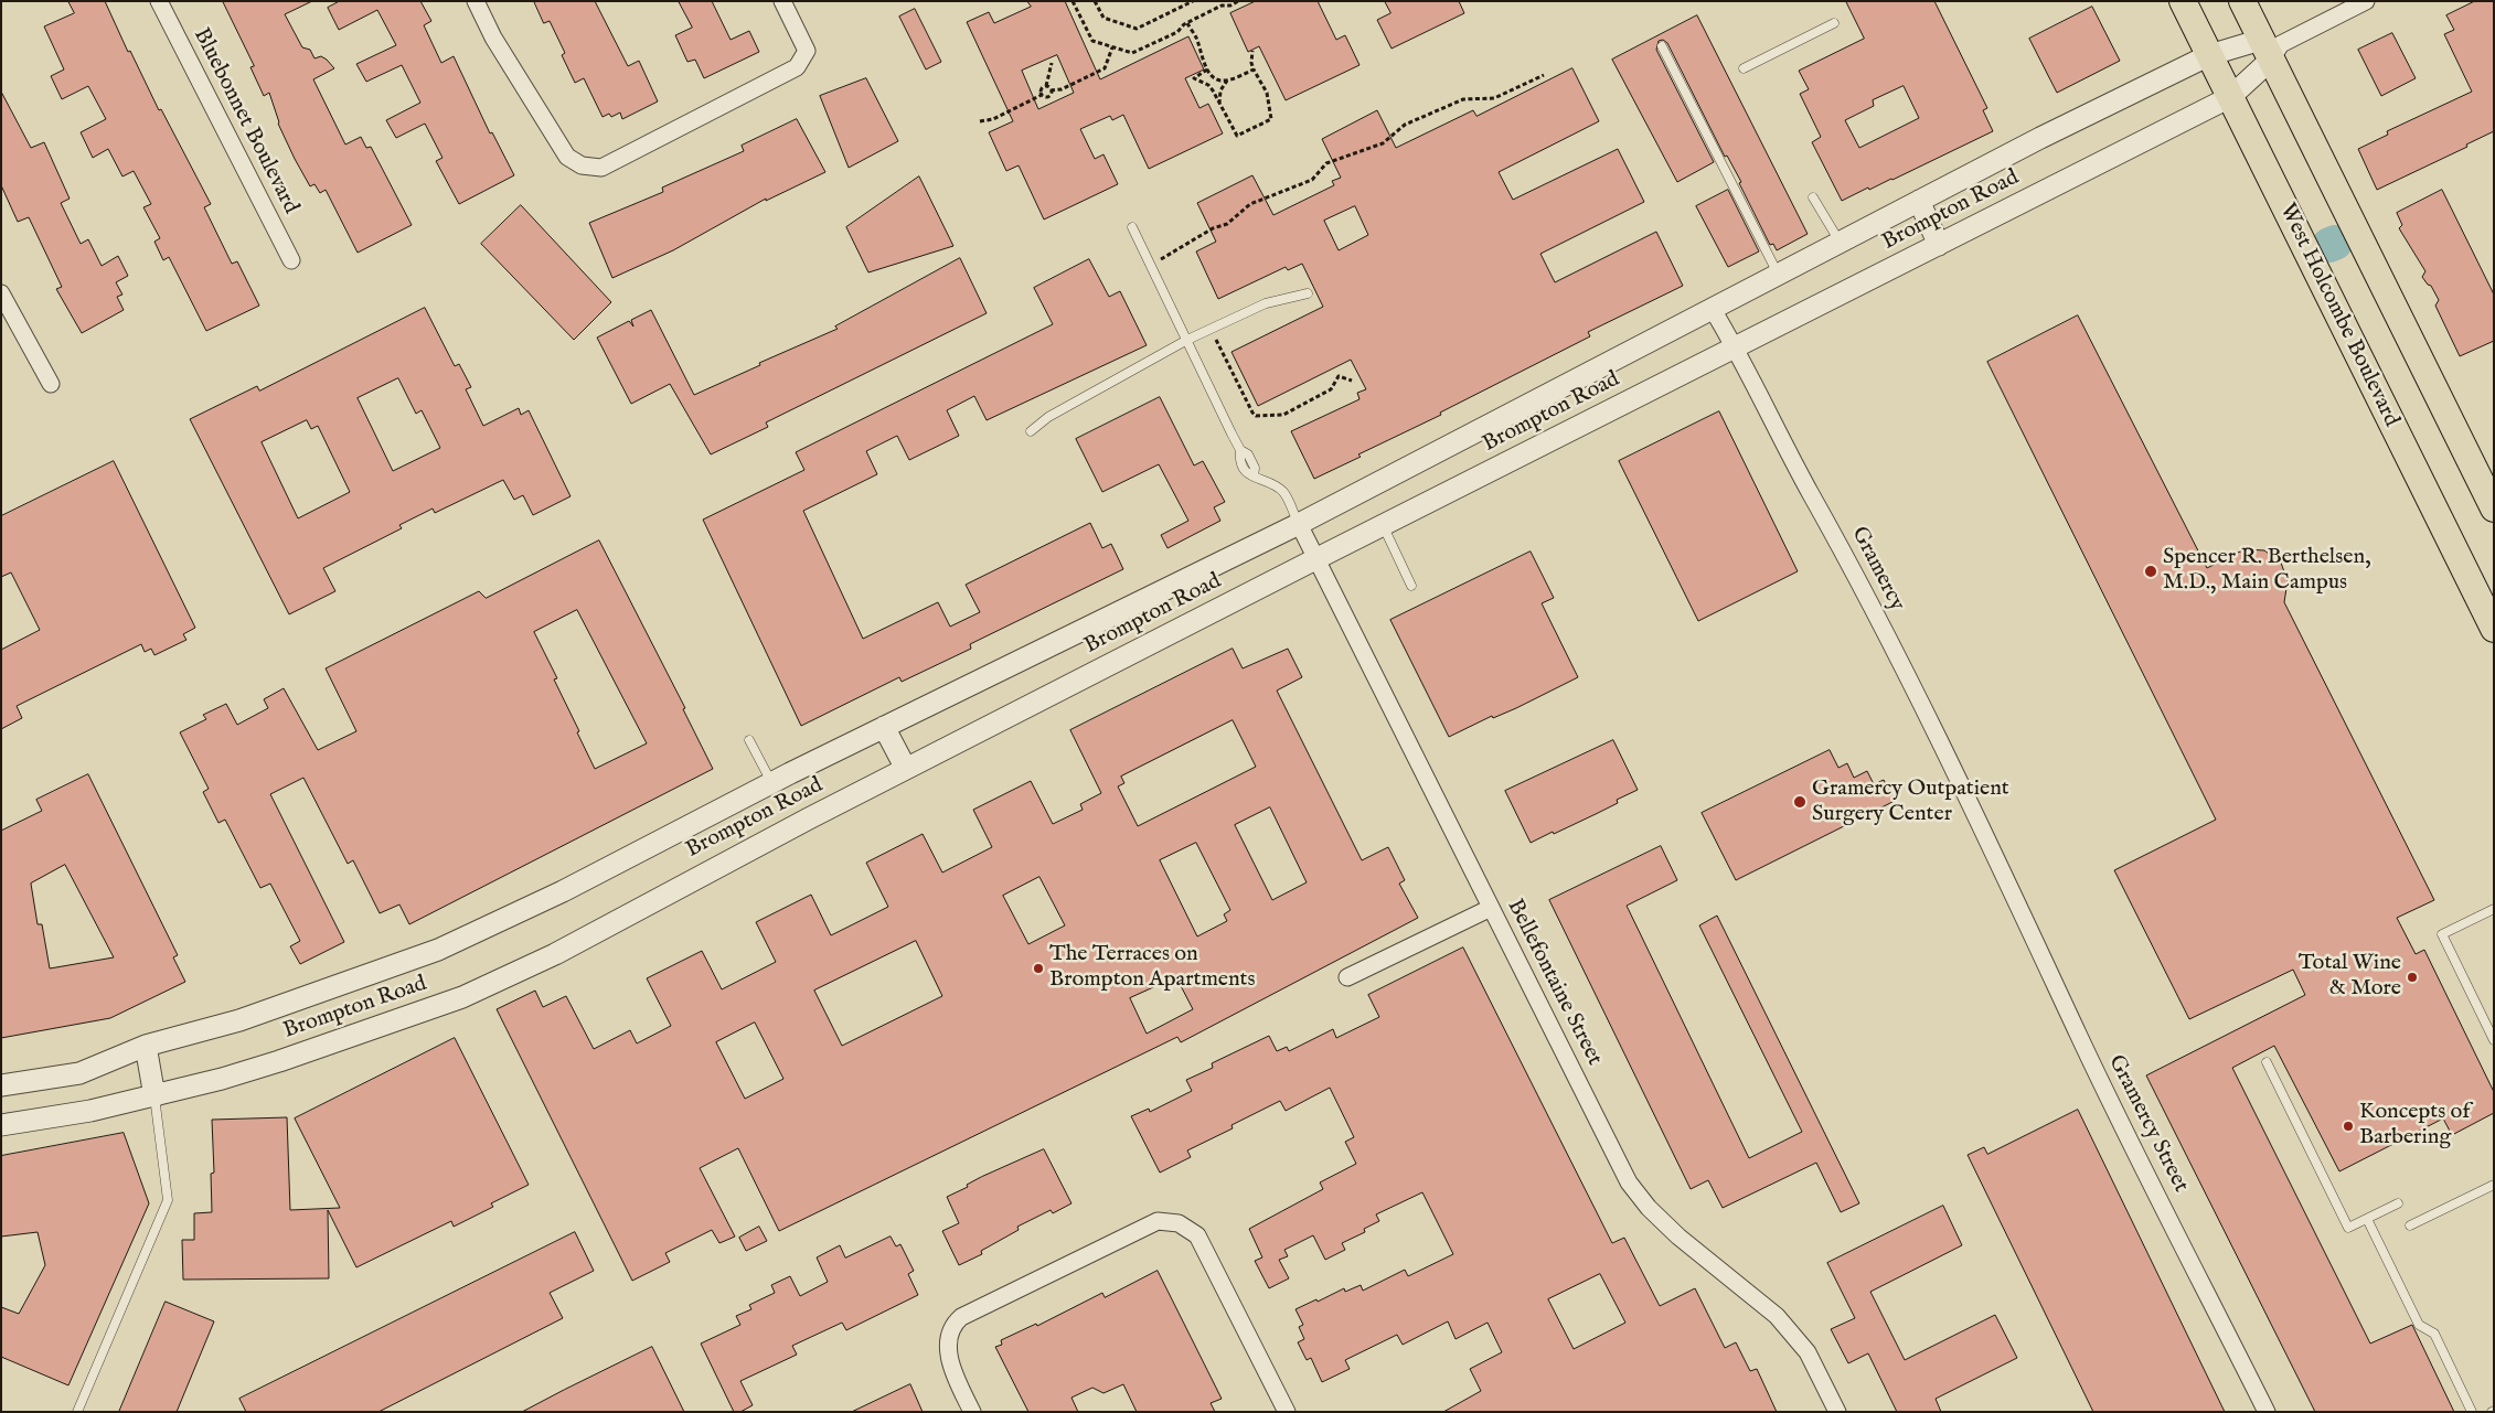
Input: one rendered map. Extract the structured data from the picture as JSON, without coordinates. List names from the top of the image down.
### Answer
{
  "streets": {
    "main road": ["West Holcombe Boulevard"],
    "street": [
      "Bluebonnet Boulevard",
      "Brompton Road",
      "Gramercy",
      "Bellefontaine Street",
      "Gramercy Street"
    ]
  },
  "crossings": [
    ["Brompton Road", "West Holcombe Boulevard"],
    ["Brompton Road", "Gramercy"],
    ["Brompton Road", "Bellefontaine Street"],
    ["Gramercy", "Gramercy Street"]
  ],
  "places": [
    "Spencer R. Berthelsen, M.D., Main Campus",
    "Gramercy Outpatient Surgery Center",
    "The Terraces on Brompton Apartments",
    "Total Wine & More",
    "Koncepts of Barbering"
  ]
}
